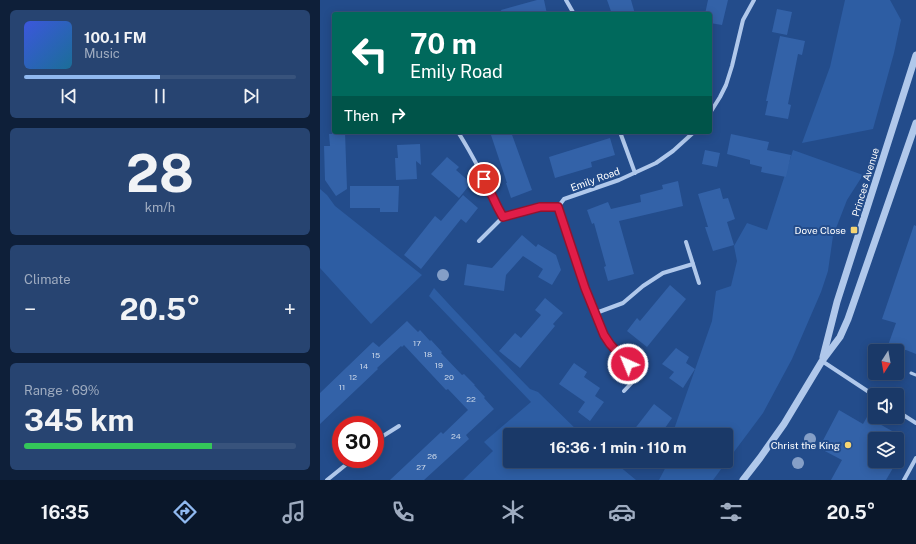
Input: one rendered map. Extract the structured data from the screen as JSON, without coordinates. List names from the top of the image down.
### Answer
{
  "streets": {
    "street": ["Emily Road", "Princes Avenue"]
  },
  "places": {
    "transit": ["Dove Close"],
    "other": ["Christ the King"]
  },
  "house_numbers": [
    "17",
    "18",
    "15",
    "19",
    "14",
    "12",
    "20",
    "11",
    "22",
    "24",
    "26",
    "27"
  ],
  "north": "bottom",
  "page": {
    "turn": ["70 m", "Emily Road"],
    "song": ["100.1 FM", "Music"],
    "then": "Then",
    "tile": [
      ["28", "km/h"],
      "Climate",
      ["Range · 69%", "345 km"]
    ],
    "heat": ["−", "20.5°", "+"],
    "limit": "30",
    "trip": "16:36 · 1 min · 110 m",
    "tabs": ["16:35", "20.5°"]
  }
}
